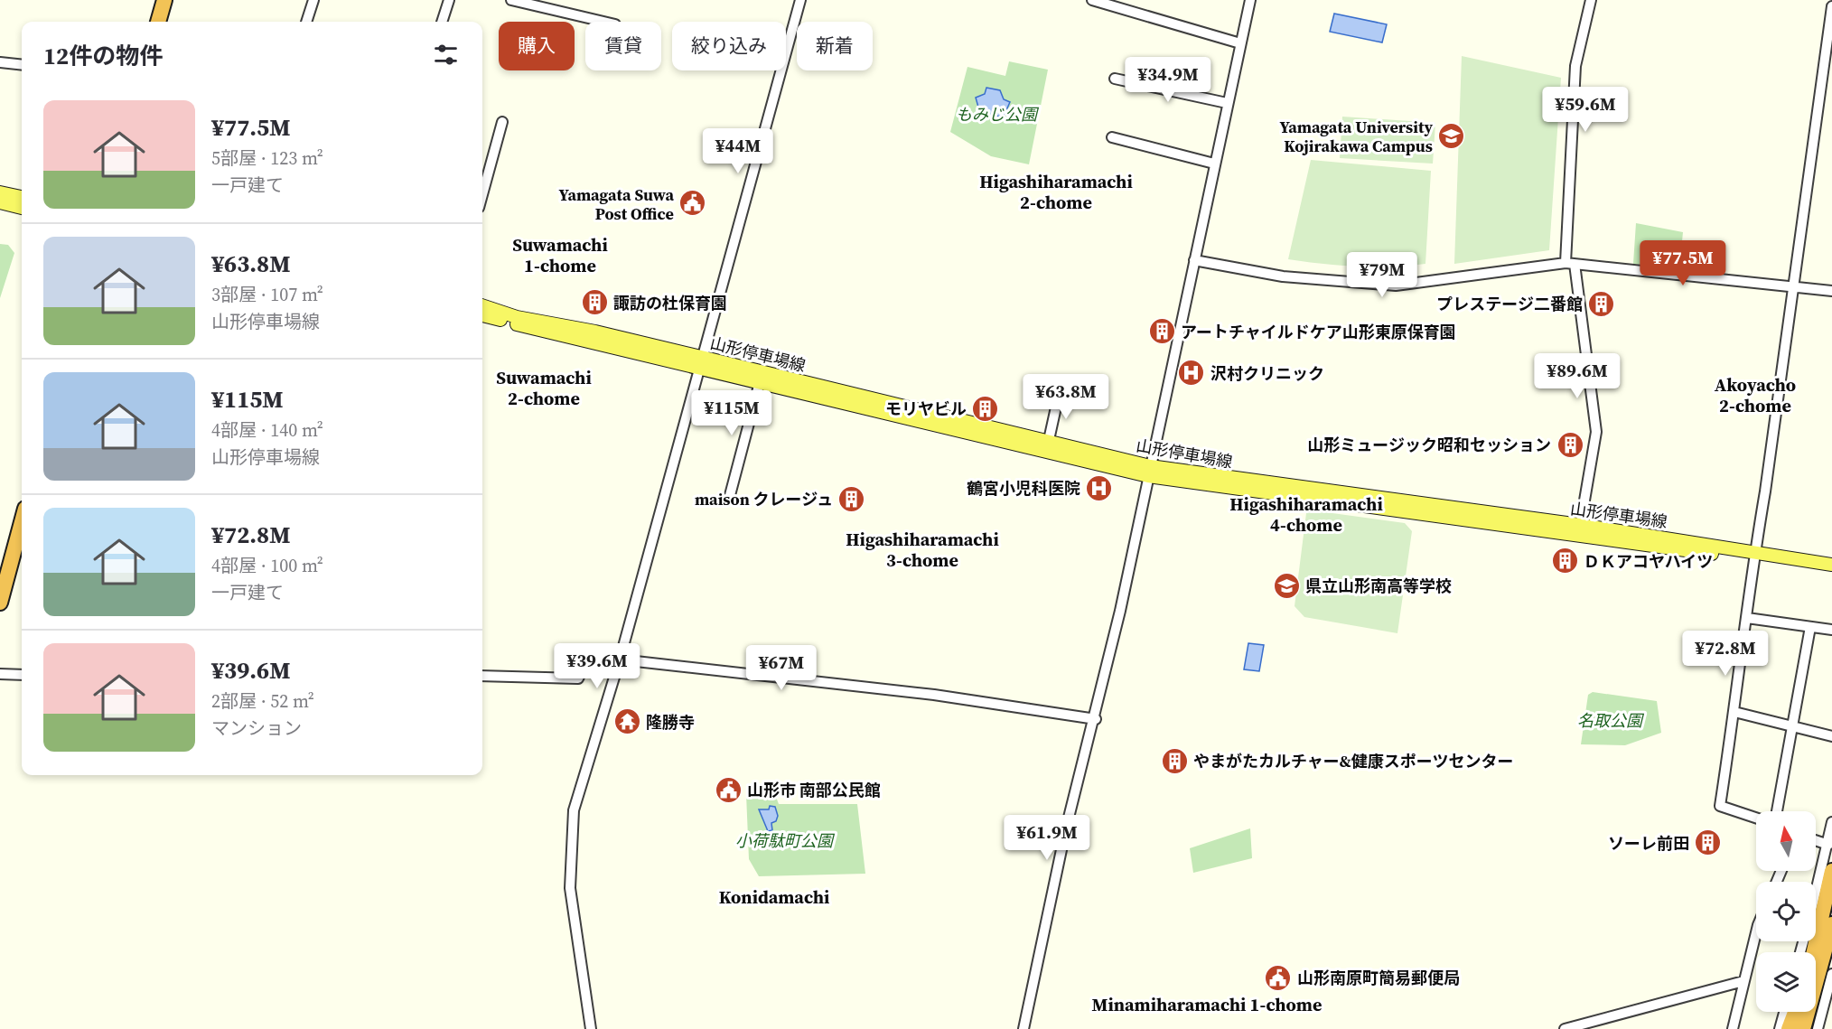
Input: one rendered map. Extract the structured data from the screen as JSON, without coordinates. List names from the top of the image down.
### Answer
{
  "streets": {
    "main road": ["山形停車場線"]
  },
  "districts": [
    "Higashiharamachi 2-chome",
    "Suwamachi 1-chome",
    "Suwamachi 2-chome",
    "Akoyacho 2-chome",
    "Higashiharamachi 4-chome",
    "Higashiharamachi 3-chome",
    "Konidamachi",
    "Minamiharamachi 1-chome"
  ],
  "parks": ["もみじ公園", "名取公園", "小荷駄町公園"],
  "places": {
    "school or university": ["Yamagata University Kojirakawa Campus", "県立山形南高等学校"],
    "public building": ["Yamagata Suwa Post Office", "山形市 南部公民館", "山形南原町簡易郵便局"],
    "building": [
      "諏訪の杜保育園",
      "プレステージ二番館",
      "アートチャイルドケア山形東原保育園",
      "モリヤビル",
      "山形ミュージック昭和セッション",
      "maison クレージュ",
      "ＤＫアコヤハイツ",
      "やまがたカルチャー&健康スポーツセンター",
      "ソーレ前田"
    ],
    "hospital": ["沢村クリニック", "鶴宮小児科医院"],
    "temple": ["隆勝寺"]
  },
  "north": "top",
  "page": {
    "chip": [
      "購入",
      "賃貸",
      "絞り込み",
      "新着"
    ],
    "heading": "12件の物件",
    "price": [
      "¥34.9M",
      "¥59.6M",
      "¥44M",
      "¥77.5M",
      "¥79M",
      "¥89.6M",
      "¥63.8M",
      "¥115M",
      "¥72.8M",
      "¥39.6M",
      "¥67M",
      "¥61.9M"
    ],
    "list": [
      {
        "name": "¥77.5M",
        "note": "5部屋 · 123 m² · 一戸建て"
      },
      {
        "name": "¥63.8M",
        "note": "3部屋 · 107 m² · 山形停車場線"
      },
      {
        "name": "¥115M",
        "note": "4部屋 · 140 m² · 山形停車場線"
      },
      {
        "name": "¥72.8M",
        "note": "4部屋 · 100 m² · 一戸建て"
      },
      {
        "name": "¥39.6M",
        "note": "2部屋 · 52 m² · マンション"
      }
    ]
  }
}
